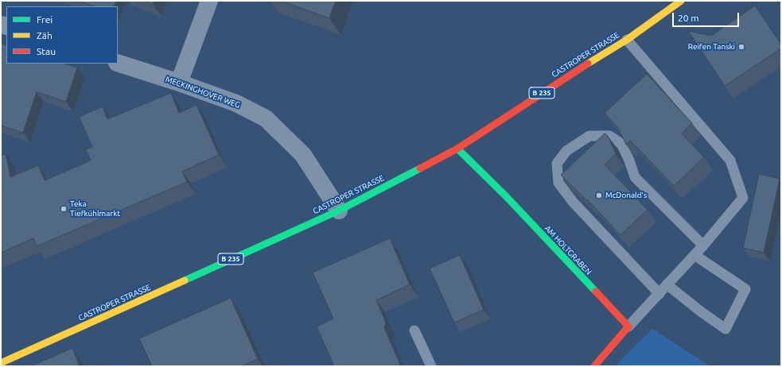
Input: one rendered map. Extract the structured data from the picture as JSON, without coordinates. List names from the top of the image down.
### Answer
{
  "streets": {
    "main road": ["CASTROPER STRASSE", "B 235", "AM HOLTGRABEN"],
    "street": ["MECKINGHOVER WEG"]
  },
  "crossings": [
    ["CASTROPER STRASSE", "MECKINGHOVER WEG"],
    ["CASTROPER STRASSE", "AM HOLTGRABEN"]
  ],
  "places": ["Reifen Tanski", "McDonald's", "Teka Tiefkühlmarkt"],
  "legend": ["Frei", "Zäh", "Stau"],
  "scale_bar": "20 m"
}
